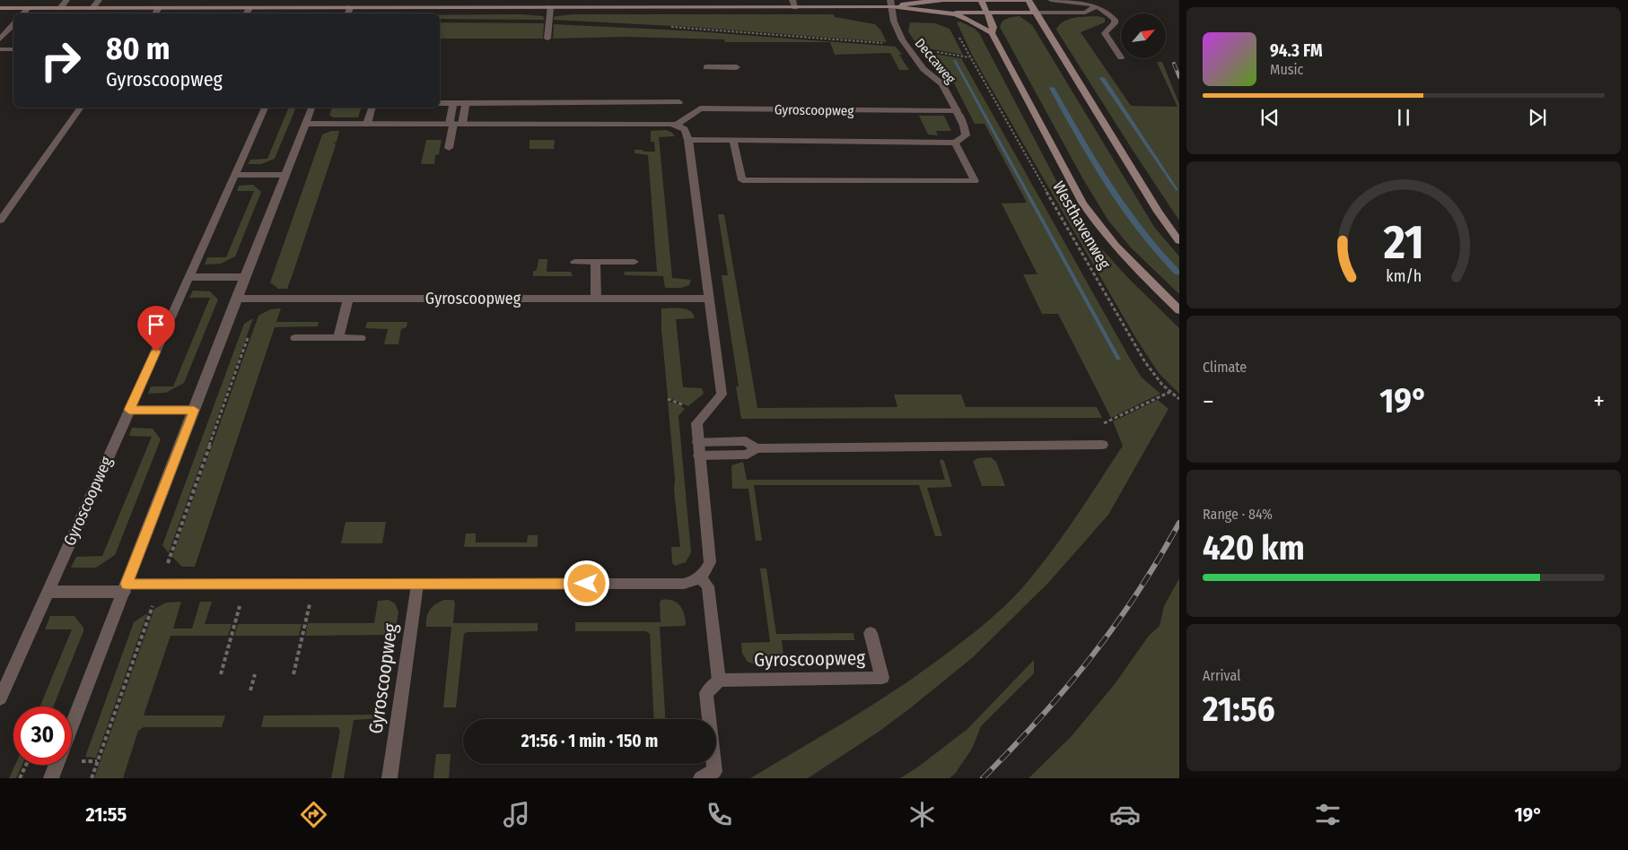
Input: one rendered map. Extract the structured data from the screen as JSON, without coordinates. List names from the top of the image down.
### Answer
{
  "streets": {
    "street": ["Deccaweg", "Gyroscoopweg", "Westhavenweg"]
  },
  "crossings": [
    ["Deccaweg", "Gyroscoopweg"],
    ["Deccaweg", "Westhavenweg"]
  ],
  "north": "top right",
  "page": {
    "turn": ["80 m", "Gyroscoopweg"],
    "song": ["94.3 FM", "Music"],
    "tile": [
      "Climate",
      ["Range · 84%", "420 km"],
      ["Arrival", "21:56"]
    ],
    "heat": ["−", "19°", "+"],
    "limit": "30",
    "trip": "21:56 · 1 min · 150 m",
    "tabs": ["21:55", "19°"],
    "gauge": ["21", "km/h"]
  }
}
